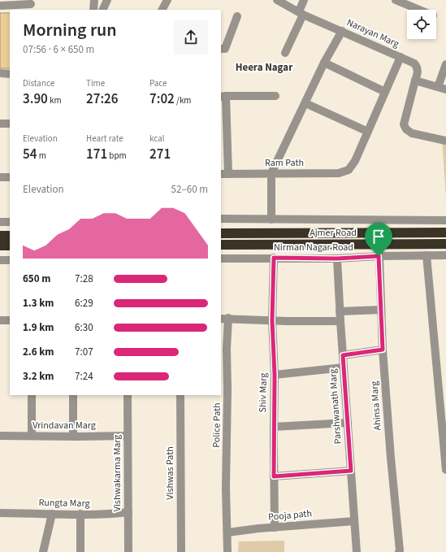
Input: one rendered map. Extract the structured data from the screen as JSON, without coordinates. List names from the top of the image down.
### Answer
{
  "streets": {
    "highway": ["Ajmer Road"],
    "street": [
      "Narayan Marg",
      "Ram Path",
      "Nirman Nagar Road",
      "Shiv Marg",
      "Ahinsa Marg",
      "Parshwanath Marg",
      "Vrindavan Marg",
      "Police Path",
      "Vishwakarma Marg",
      "Vishwas Path",
      "Rungta Marg",
      "Pooja path"
    ]
  },
  "crossings": [
    ["Nirman Nagar Road", "Shiv Marg"],
    ["Nirman Nagar Road", "Ahinsa Marg"],
    ["Nirman Nagar Road", "Parshwanath Marg"],
    ["Shiv Marg", "Pooja path"],
    ["Parshwanath Marg", "Pooja path"],
    ["Vrindavan Marg", "Vishwakarma Marg"],
    ["Police Path", "Pooja path"],
    ["Vishwakarma Marg", "Rungta Marg"]
  ],
  "districts": ["Heera Nagar"],
  "page": {
    "heading": ["Morning run", "07:56 · 6 × 650 m"],
    "stats": [
      ["Distance", "3.90 km"],
      ["Time", "27:26"],
      ["Pace", "7:02 /km"],
      ["Elevation", "54 m"],
      ["Heart rate", "171 bpm"],
      ["kcal", "271"]
    ],
    "chart": ["Elevation", "52–60 m"],
    "list": [
      {
        "name": "650 m",
        "note": "7:28"
      },
      {
        "name": "1.3 km",
        "note": "6:29"
      },
      {
        "name": "1.9 km",
        "note": "6:30"
      },
      {
        "name": "2.6 km",
        "note": "7:07"
      },
      {
        "name": "3.2 km",
        "note": "7:24"
      }
    ]
  }
}
